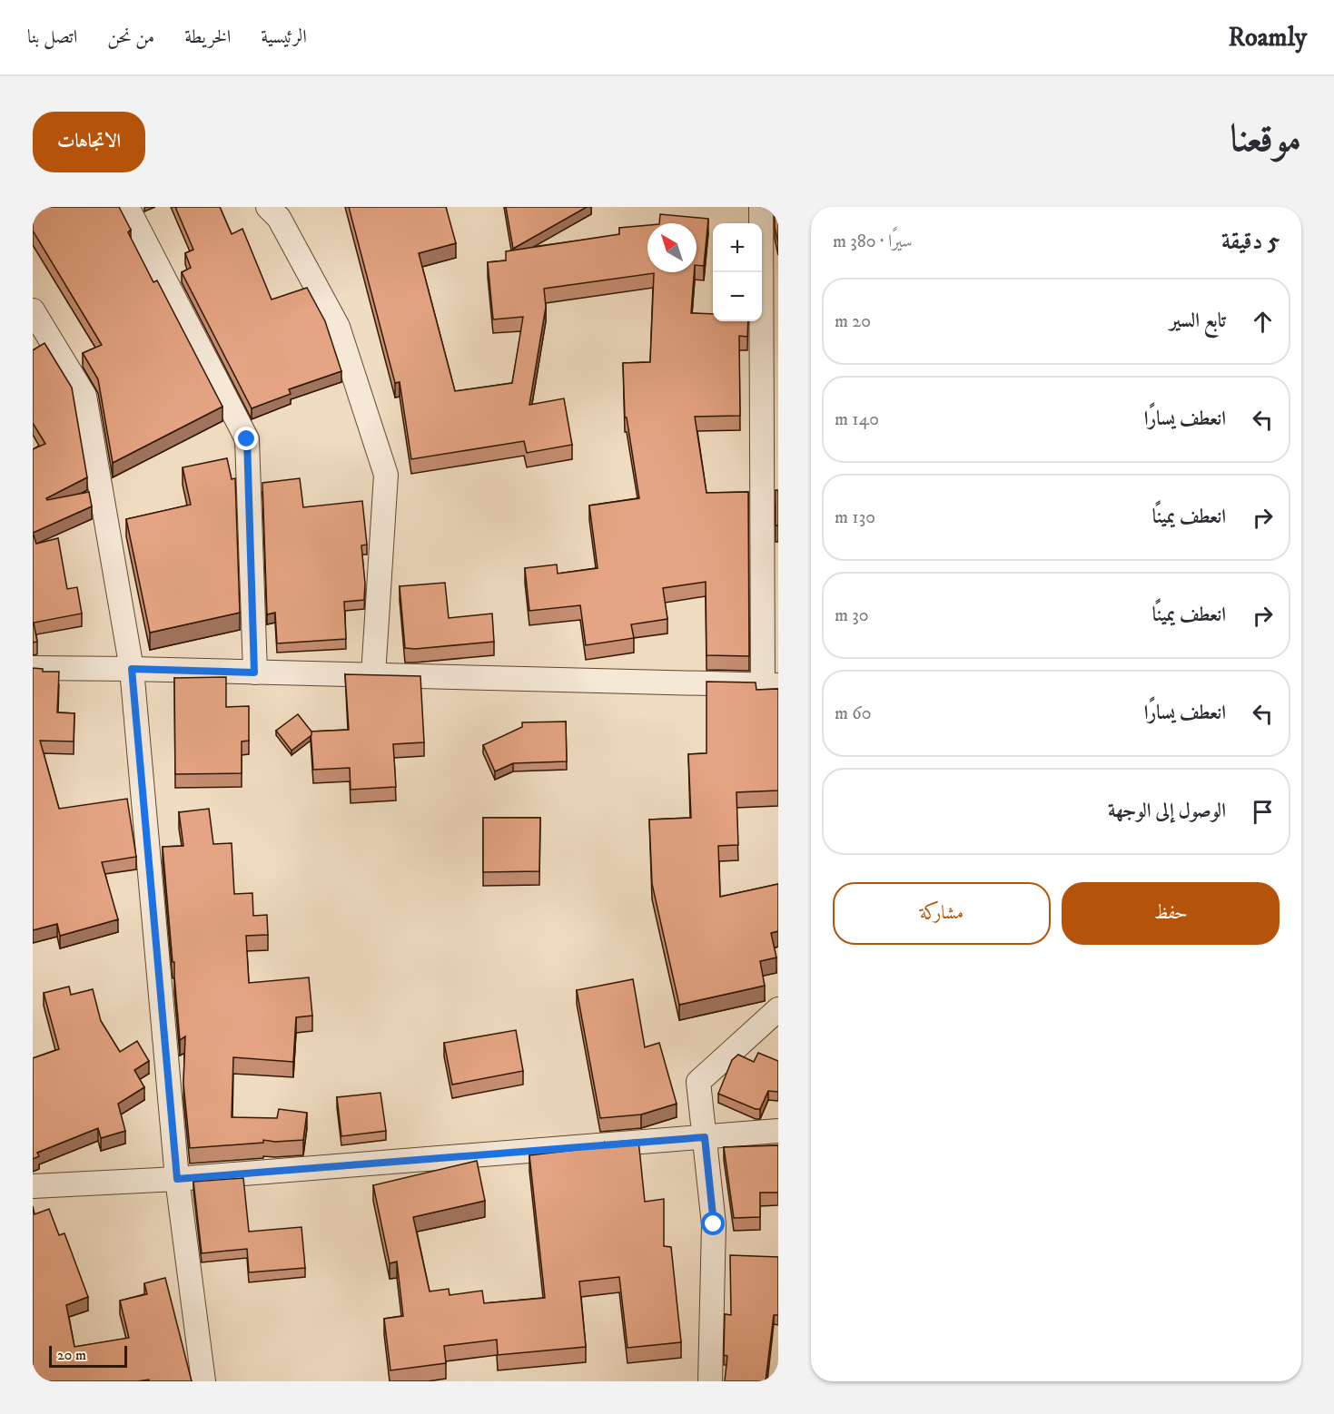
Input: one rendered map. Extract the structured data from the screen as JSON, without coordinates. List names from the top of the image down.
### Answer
{
  "scale_bar": "20 m",
  "north": "top left",
  "page": {
    "header": "Roamly",
    "nav": [
      "الرئيسية",
      "الخريطة",
      "من نحن",
      "اتصل بنا"
    ],
    "title": "موقعنا",
    "buttons": [
      "الاتجاهات",
      ["حفظ", "مشاركة"]
    ],
    "heading": ["5 دقيقة", "سيرًا · 380 m"],
    "map_buttons": ["+", "−"],
    "list": [
      ["تابع السير", "20 m"],
      ["انعطف يسارًا", "140 m"],
      ["انعطف يمينًا", "130 m"],
      ["انعطف يمينًا", "30 m"],
      ["انعطف يسارًا", "60 m"],
      "الوصول إلى الوجهة"
    ],
    "scale": "20 m"
  }
}
